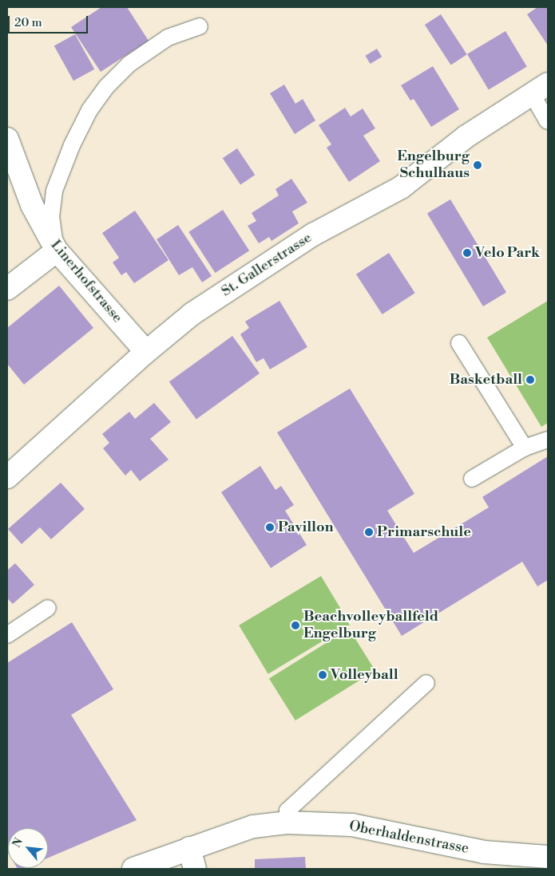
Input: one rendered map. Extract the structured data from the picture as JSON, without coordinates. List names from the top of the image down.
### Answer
{
  "streets": {
    "street": ["St. Gallerstrasse", "Linerhofstrasse", "Oberhaldenstrasse"]
  },
  "crossings": [
    ["St. Gallerstrasse", "Linerhofstrasse"]
  ],
  "places": [
    "Engelburg Schulhaus",
    "Velo Park",
    "Basketball",
    "Pavillon",
    "Primarschule",
    "Beachvolleyballfeld Engelburg",
    "Volleyball"
  ],
  "scale_bar": "20 m",
  "north": "top left"
}
